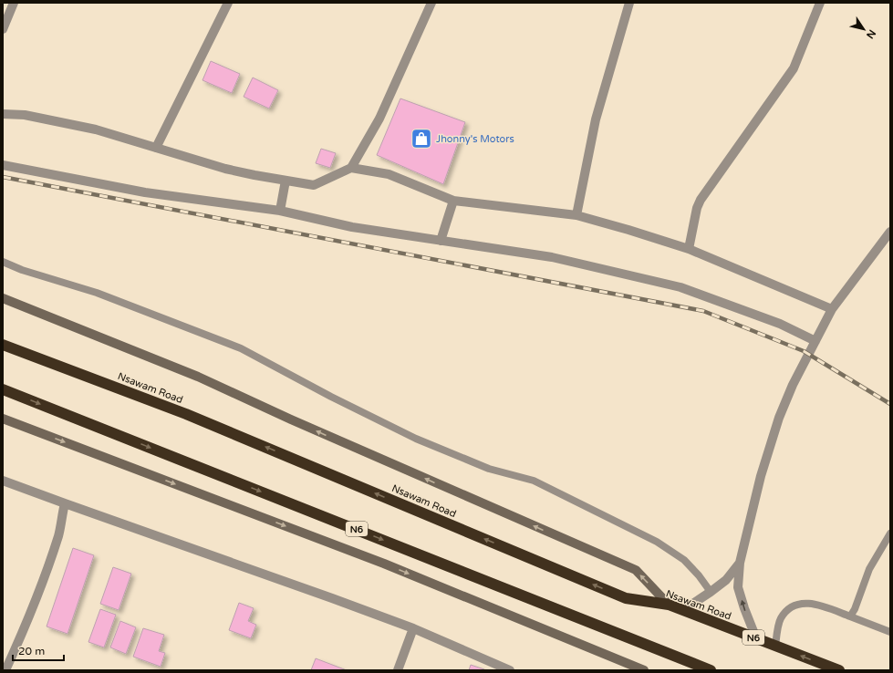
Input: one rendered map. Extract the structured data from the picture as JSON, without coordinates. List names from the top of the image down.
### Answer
{
  "streets": {
    "highway": ["Nsawam Road", "N6"]
  },
  "places": {
    "shop": ["Jhonny's Motors"]
  },
  "scale_bar": "20 m",
  "north": "bottom right"
}
